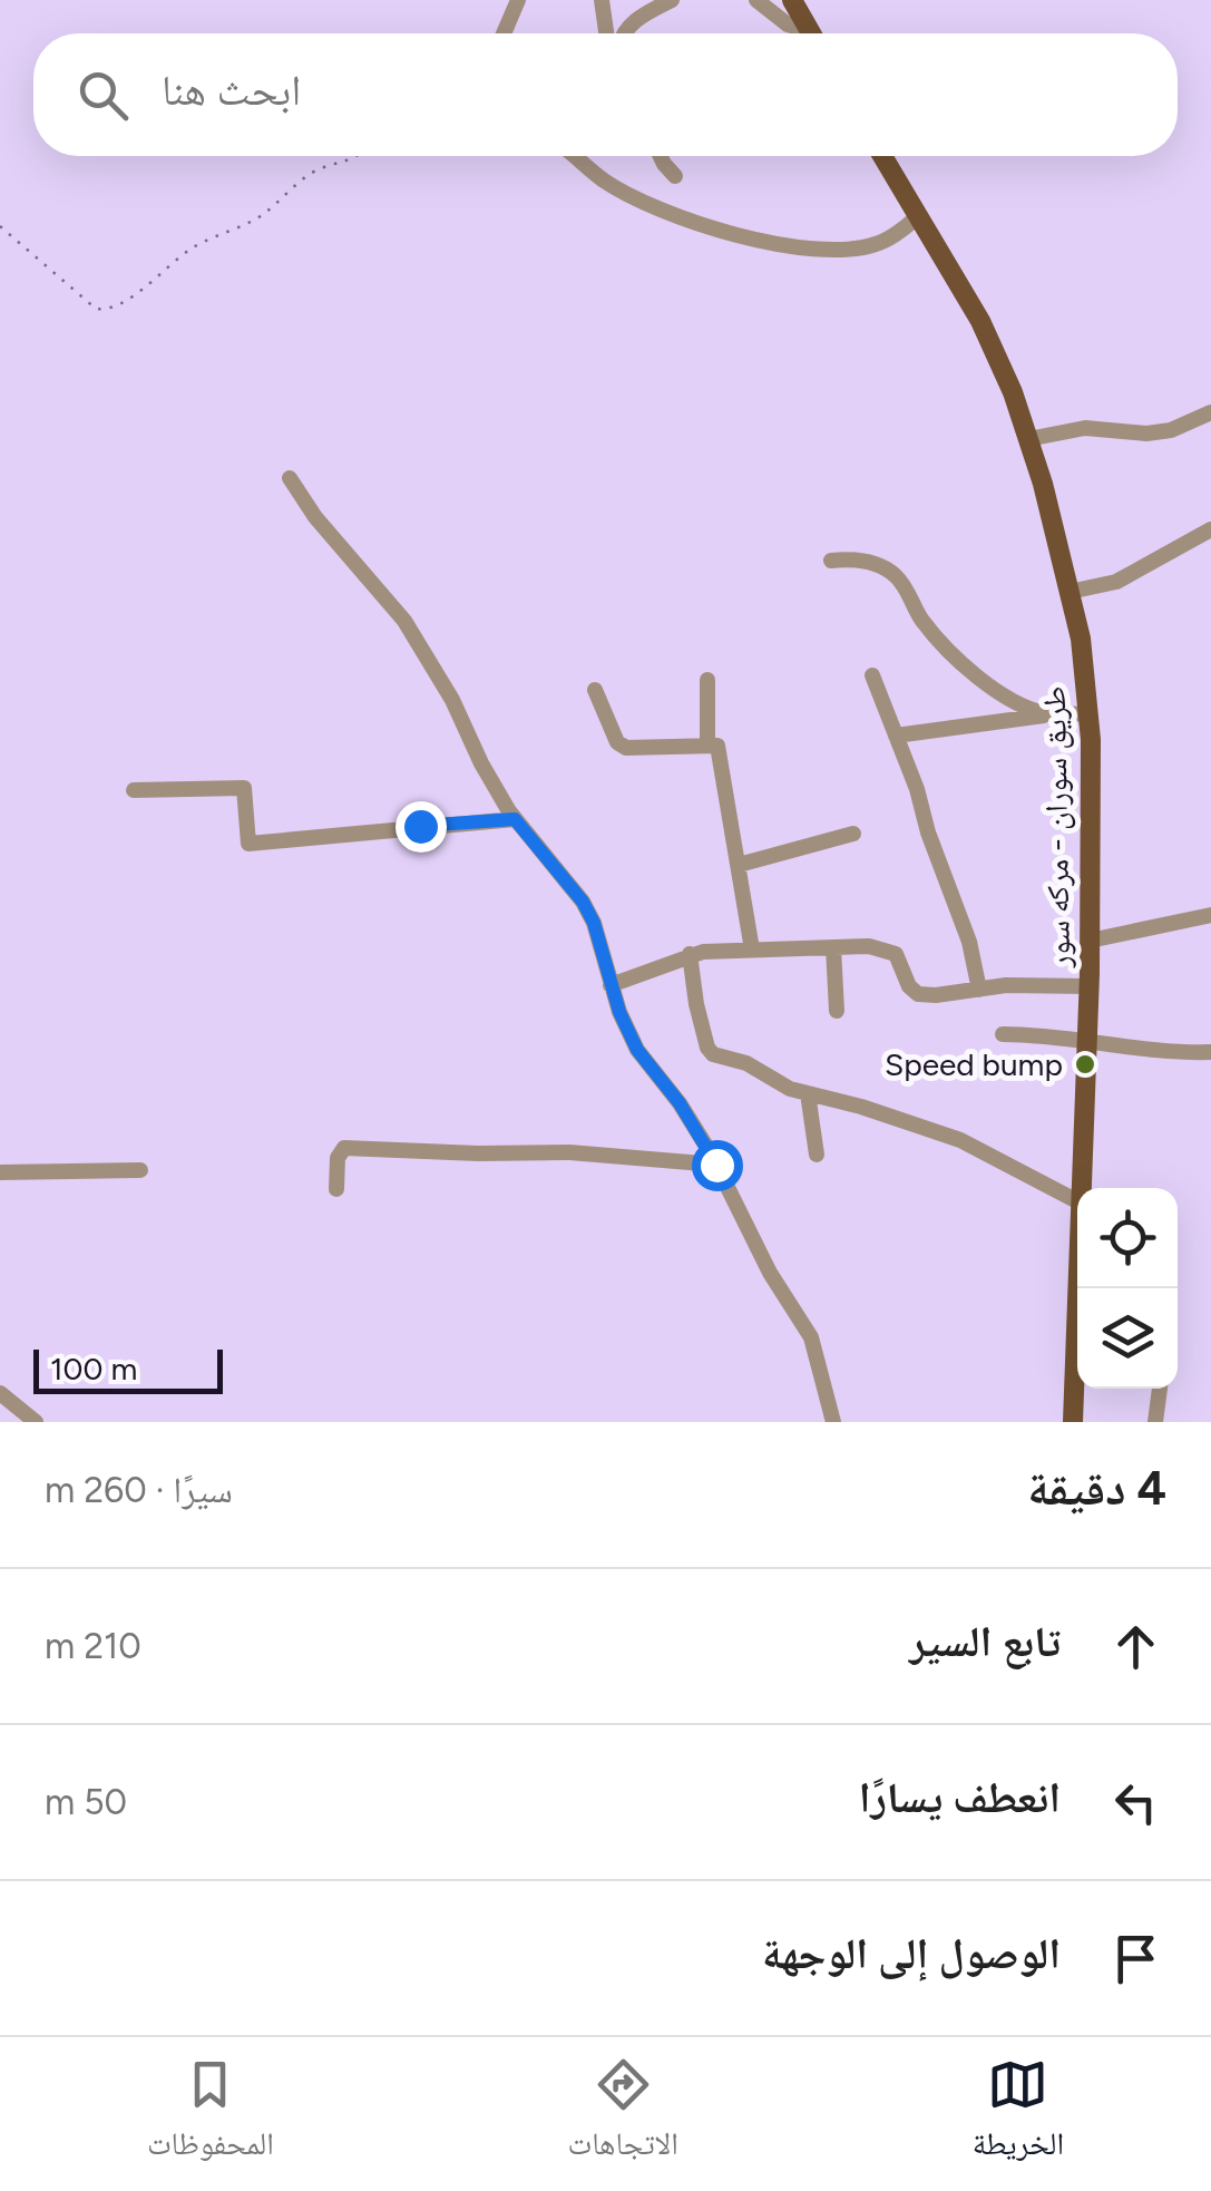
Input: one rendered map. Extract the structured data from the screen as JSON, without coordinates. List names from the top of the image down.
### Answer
{
  "streets": {
    "main road": ["طريق سوران - مركه سور"]
  },
  "places": ["Speed bump"],
  "scale_bar": "100 m",
  "page": {
    "search": "ابحث هنا",
    "scale": "100 m",
    "heading": ["4 دقيقة", "سيرًا · 260 m"],
    "list": [
      ["تابع السير", "210 m"],
      ["انعطف يسارًا", "50 m"],
      "الوصول إلى الوجهة"
    ],
    "nav": ["الخريطة", "الاتجاهات", "المحفوظات"]
  }
}
